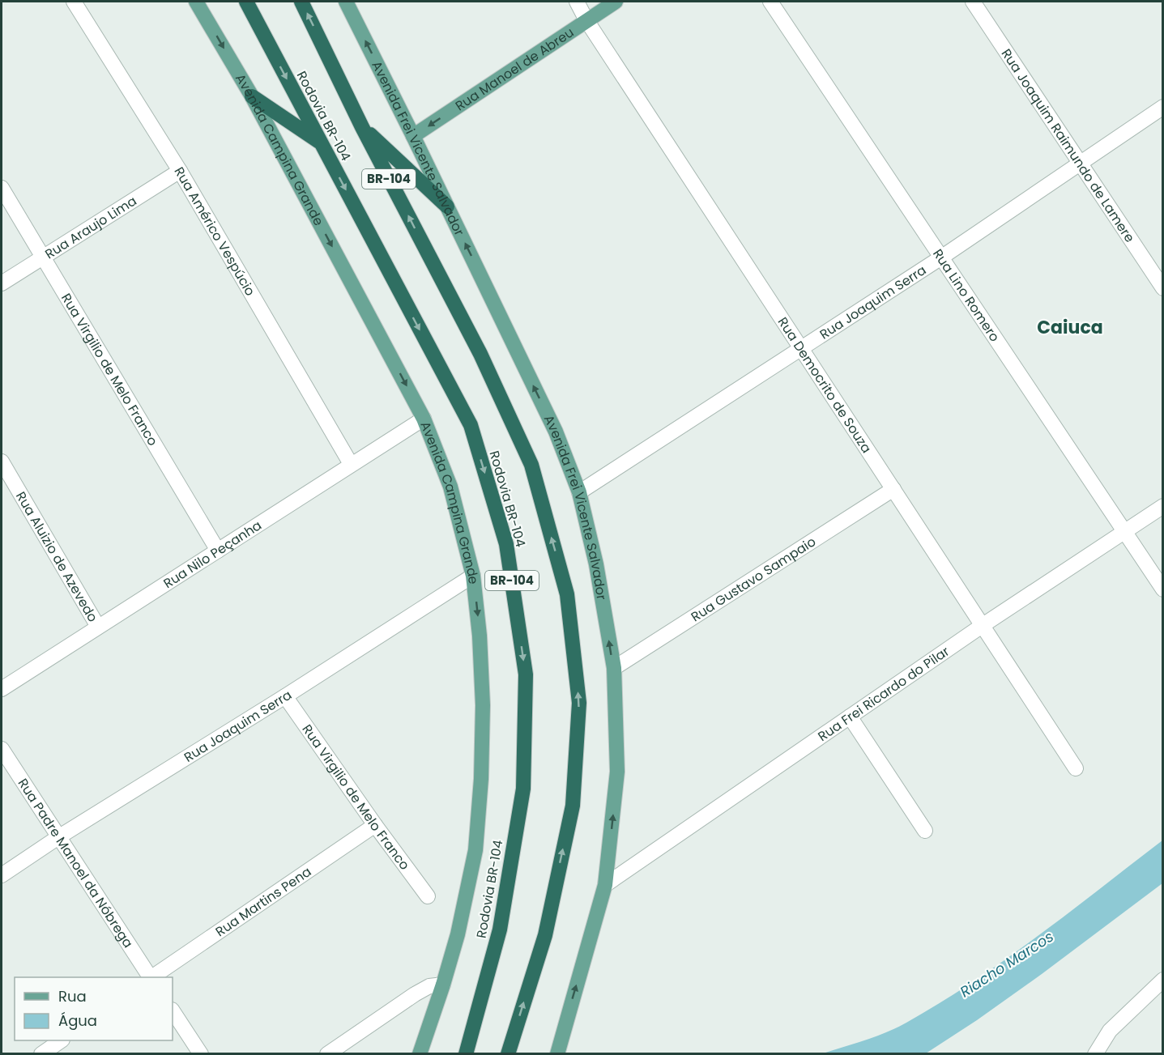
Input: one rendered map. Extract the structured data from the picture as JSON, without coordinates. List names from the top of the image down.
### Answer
{
  "streets": {
    "highway": ["Rodovia BR-104", "BR-104"],
    "main road": ["Rua Manoel de Abreu", "Avenida Frei Vicente Salvador", "Avenida Campina Grande"],
    "street": [
      "Rua Joaquim Raimundo de Lamere",
      "Rua Araujo Lima",
      "Rua Américo Vespúcio",
      "Rua Lino Romero",
      "Rua Joaquim Serra",
      "Rua Virgilio de Melo Franco",
      "Rua Democrito de Souza",
      "Rua Nilo Peçanha",
      "Rua Aluizio de Azevedo",
      "Rua Gustavo Sampaio",
      "Rua Frei Ricardo do Pilar",
      "Rua Padre Manoel da Nóbrega",
      "Rua Martins Pena"
    ]
  },
  "crossings": [
    ["Rua Manoel de Abreu", "Avenida Frei Vicente Salvador"],
    ["Rua Manoel de Abreu", "Rua Democrito de Souza"],
    ["Rua Joaquim Raimundo de Lamere", "Rua Joaquim Serra"],
    ["Avenida Frei Vicente Salvador", "Rua Joaquim Serra"],
    ["Avenida Frei Vicente Salvador", "Rua Gustavo Sampaio"],
    ["Avenida Frei Vicente Salvador", "Rua Frei Ricardo do Pilar"],
    ["Avenida Campina Grande", "Rua Joaquim Serra"],
    ["Avenida Campina Grande", "Rua Nilo Peçanha"],
    ["Rua Araujo Lima", "Rua Américo Vespúcio"],
    ["Rua Araujo Lima", "Rua Virgilio de Melo Franco"],
    ["Rua Américo Vespúcio", "Rua Nilo Peçanha"],
    ["Rua Lino Romero", "Rua Joaquim Serra"],
    ["Rua Lino Romero", "Rua Frei Ricardo do Pilar"],
    ["Rua Joaquim Serra", "Rua Virgilio de Melo Franco"],
    ["Rua Joaquim Serra", "Rua Democrito de Souza"],
    ["Rua Joaquim Serra", "Rua Padre Manoel da Nóbrega"],
    ["Rua Virgilio de Melo Franco", "Rua Nilo Peçanha"],
    ["Rua Virgilio de Melo Franco", "Rua Martins Pena"],
    ["Rua Democrito de Souza", "Rua Gustavo Sampaio"],
    ["Rua Democrito de Souza", "Rua Frei Ricardo do Pilar"],
    ["Rua Nilo Peçanha", "Rua Aluizio de Azevedo"]
  ],
  "one_way": ["Rua Manoel de Abreu", "Avenida Frei Vicente Salvador", "Avenida Campina Grande"],
  "districts": ["Caiuca"],
  "water": ["Riacho Marcos"],
  "legend": ["Rua", "Água"]
}
